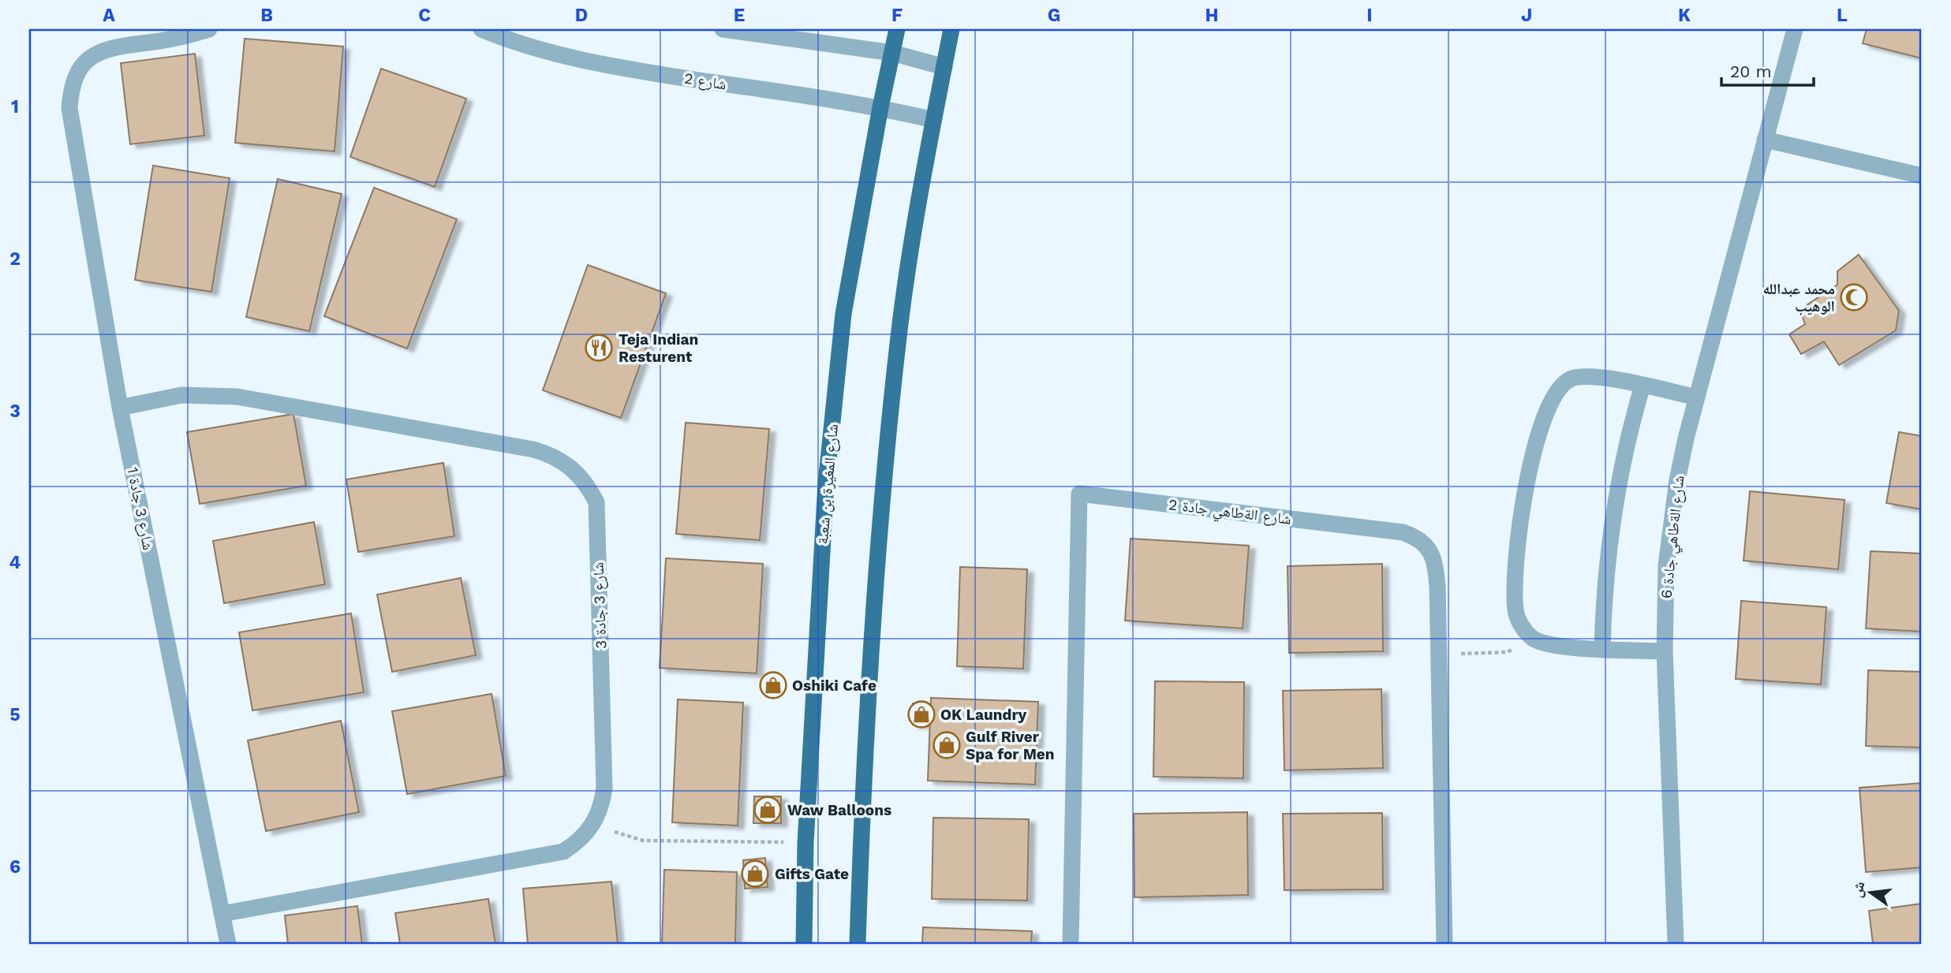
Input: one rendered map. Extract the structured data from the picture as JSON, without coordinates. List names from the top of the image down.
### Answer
{
  "streets": {
    "main road": ["شارع المغيرة بن شعبة"],
    "street": [
      "شارع 2",
      "شارع 3 جادة 1",
      "شارع الةطاهي جادة 2",
      "شارع الةطاهي جادة 6",
      "شارع 3 جادة 3"
    ]
  },
  "crossings": [
    ["شارع 2", "شارع المغيرة بن شعبة"],
    ["شارع 3 جادة 1", "شارع 3 جادة 3"]
  ],
  "places": {
    "mosque": ["محمد عبدالله الوهيب"],
    "restaurant": ["Teja Indian Resturent"],
    "shop": [
      "Oshiki Cafe",
      "OK Laundry",
      "Gulf River Spa for Men",
      "Waw Balloons",
      "Gifts Gate"
    ]
  },
  "scale_bar": "20 m",
  "north": "left",
  "grid": {
    "columns": [
      "A",
      "B",
      "C",
      "D",
      "E",
      "F",
      "G",
      "H",
      "I",
      "J",
      "K",
      "L"
    ],
    "rows": [
      "1",
      "2",
      "3",
      "4",
      "5",
      "6"
    ]
  }
}
